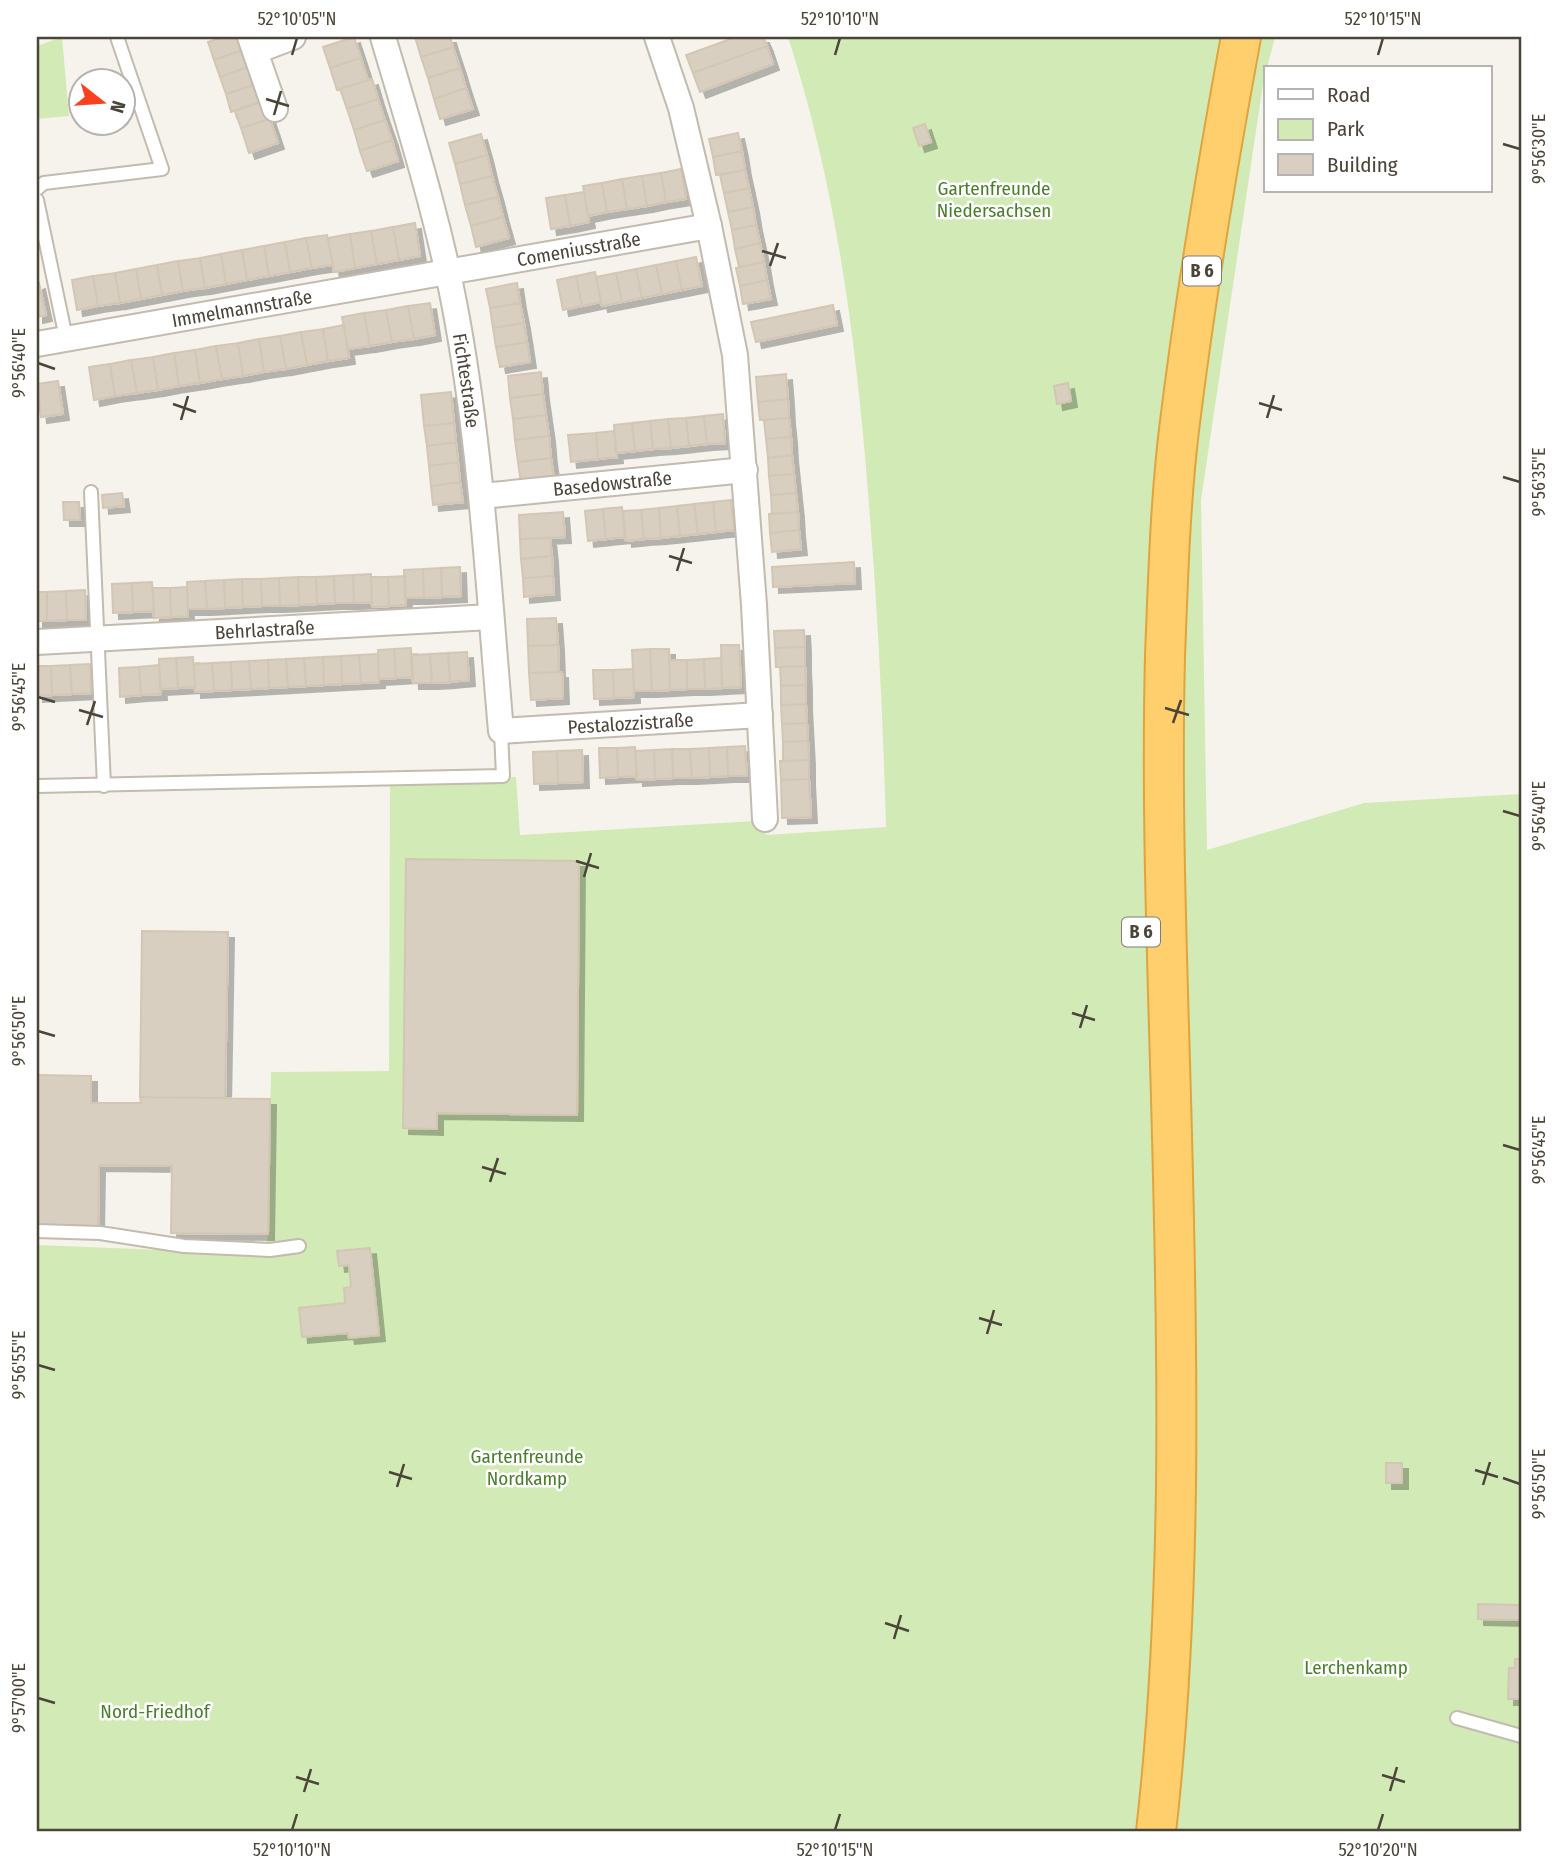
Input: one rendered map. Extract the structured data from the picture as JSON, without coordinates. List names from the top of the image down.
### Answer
{
  "streets": {
    "highway": ["B 6"],
    "street": [
      "Comeniusstraße",
      "Immelmannstraße",
      "Fichtestraße",
      "Basedowstraße",
      "Behrlastraße",
      "Pestalozzistraße"
    ]
  },
  "crossings": [
    ["Comeniusstraße", "Immelmannstraße"],
    ["Comeniusstraße", "Fichtestraße"],
    ["Immelmannstraße", "Fichtestraße"],
    ["Fichtestraße", "Basedowstraße"],
    ["Fichtestraße", "Behrlastraße"],
    ["Fichtestraße", "Pestalozzistraße"]
  ],
  "parks": [
    "Gartenfreunde Niedersachsen",
    "Gartenfreunde Nordkamp",
    "Lerchenkamp",
    "Nord-Friedhof"
  ],
  "legend": ["Road", "Park", "Building"],
  "north": "right",
  "coordinates": [
    "52°10'05\"N",
    "52°10'10\"N",
    "52°10'15\"N",
    "9°56'30\"E",
    "9°56'40\"E",
    "9°56'35\"E",
    "9°56'45\"E",
    "9°56'50\"E",
    "9°56'55\"E",
    "9°57'00\"E",
    "52°10'20\"N"
  ]
}
